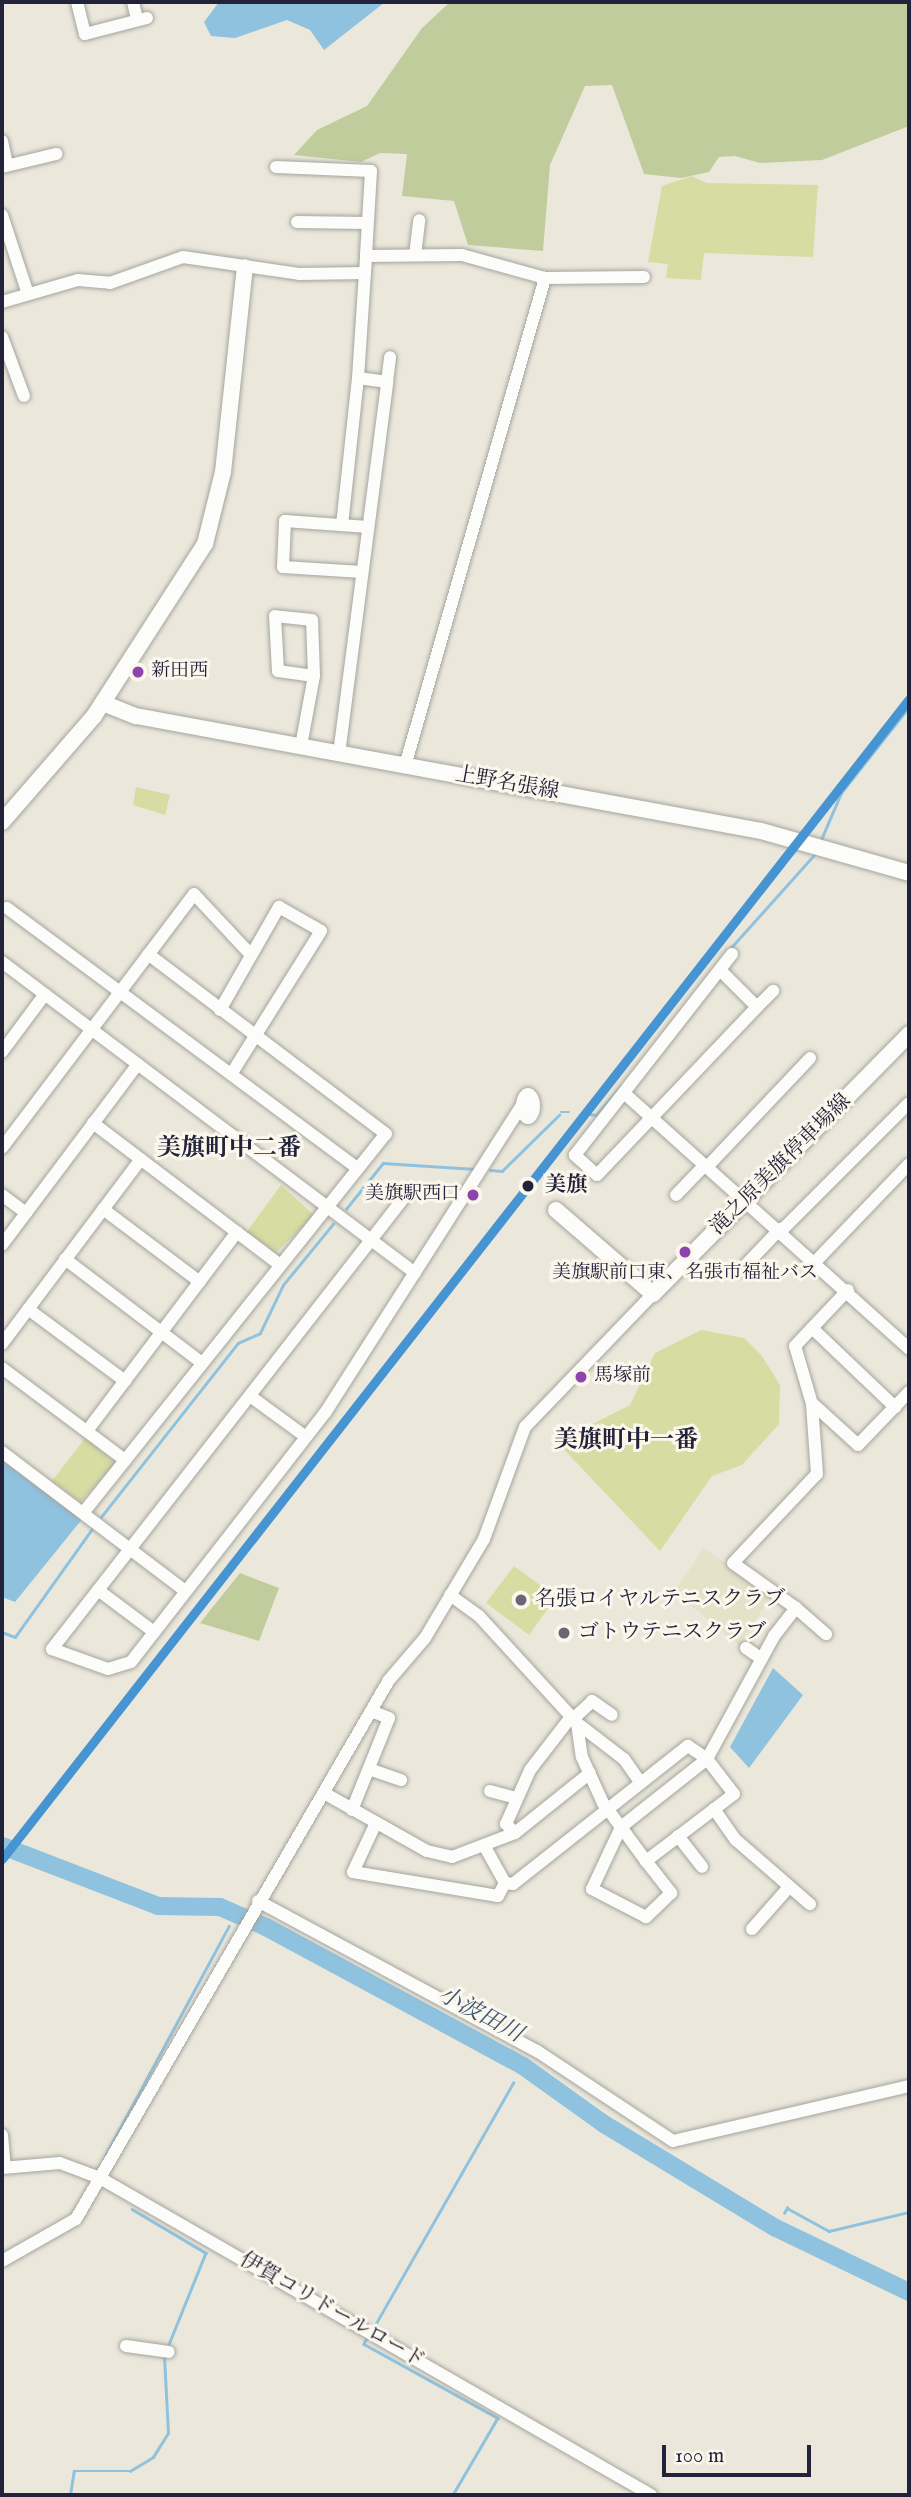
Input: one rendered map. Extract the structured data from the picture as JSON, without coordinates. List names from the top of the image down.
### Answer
{
  "streets": {
    "main road": ["上野名張線", "滝之原美旗停車場線"],
    "street": ["伊賀コリドールロード"]
  },
  "districts": ["美旗町中二番", "美旗町中一番"],
  "water": ["小波田川"],
  "places": [
    "新田西",
    "美旗",
    "美旗駅西口",
    "美旗駅前口東、名張市福祉バス",
    "馬塚前",
    "名張ロイヤルテニスクラブ",
    "ゴトウテニスクラブ"
  ],
  "scale_bar": "100 m"
}
